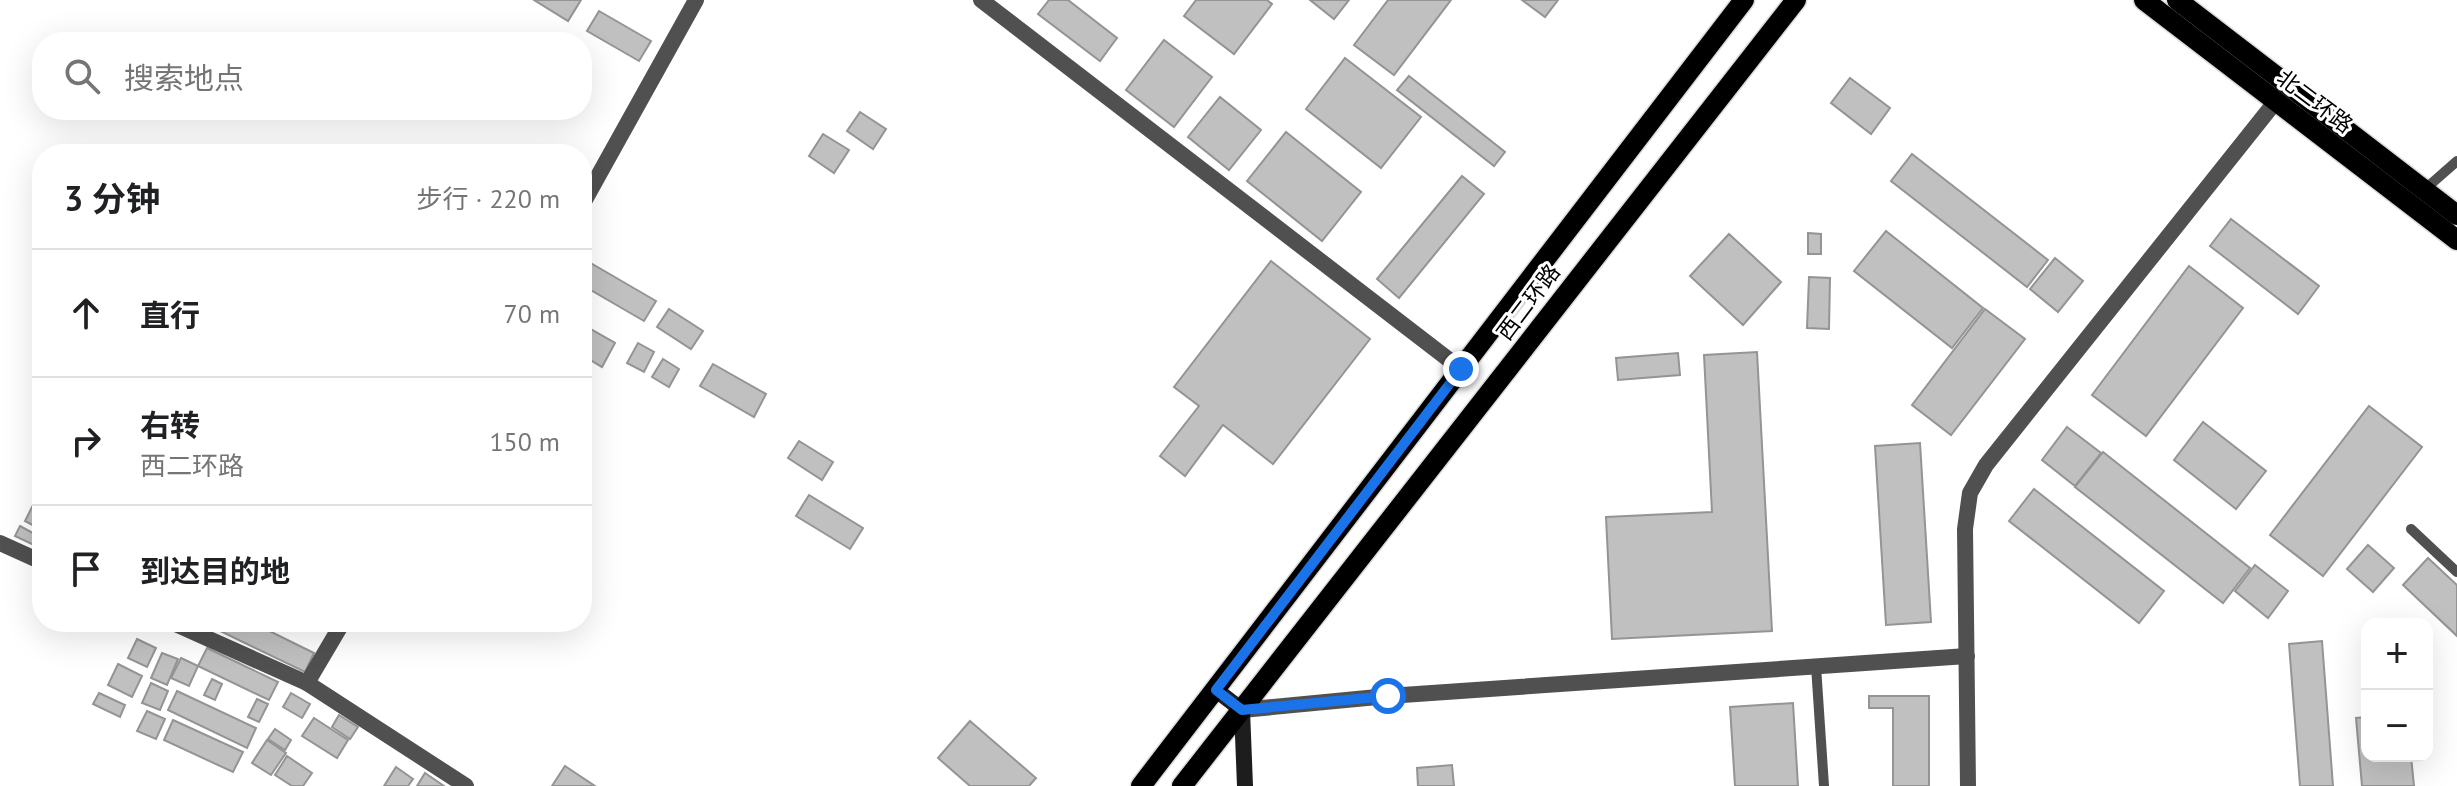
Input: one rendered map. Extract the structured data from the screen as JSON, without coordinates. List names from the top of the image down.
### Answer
{
  "streets": {
    "main road": ["北二环路", "西二环路"]
  },
  "page": {
    "search": "搜索地点",
    "heading": ["3 分钟", "步行 · 220 m"],
    "list": [
      ["直行", "70 m"],
      ["右转", "西二环路", "150 m"],
      "到达目的地"
    ],
    "map_buttons": ["+", "−"]
  }
}
